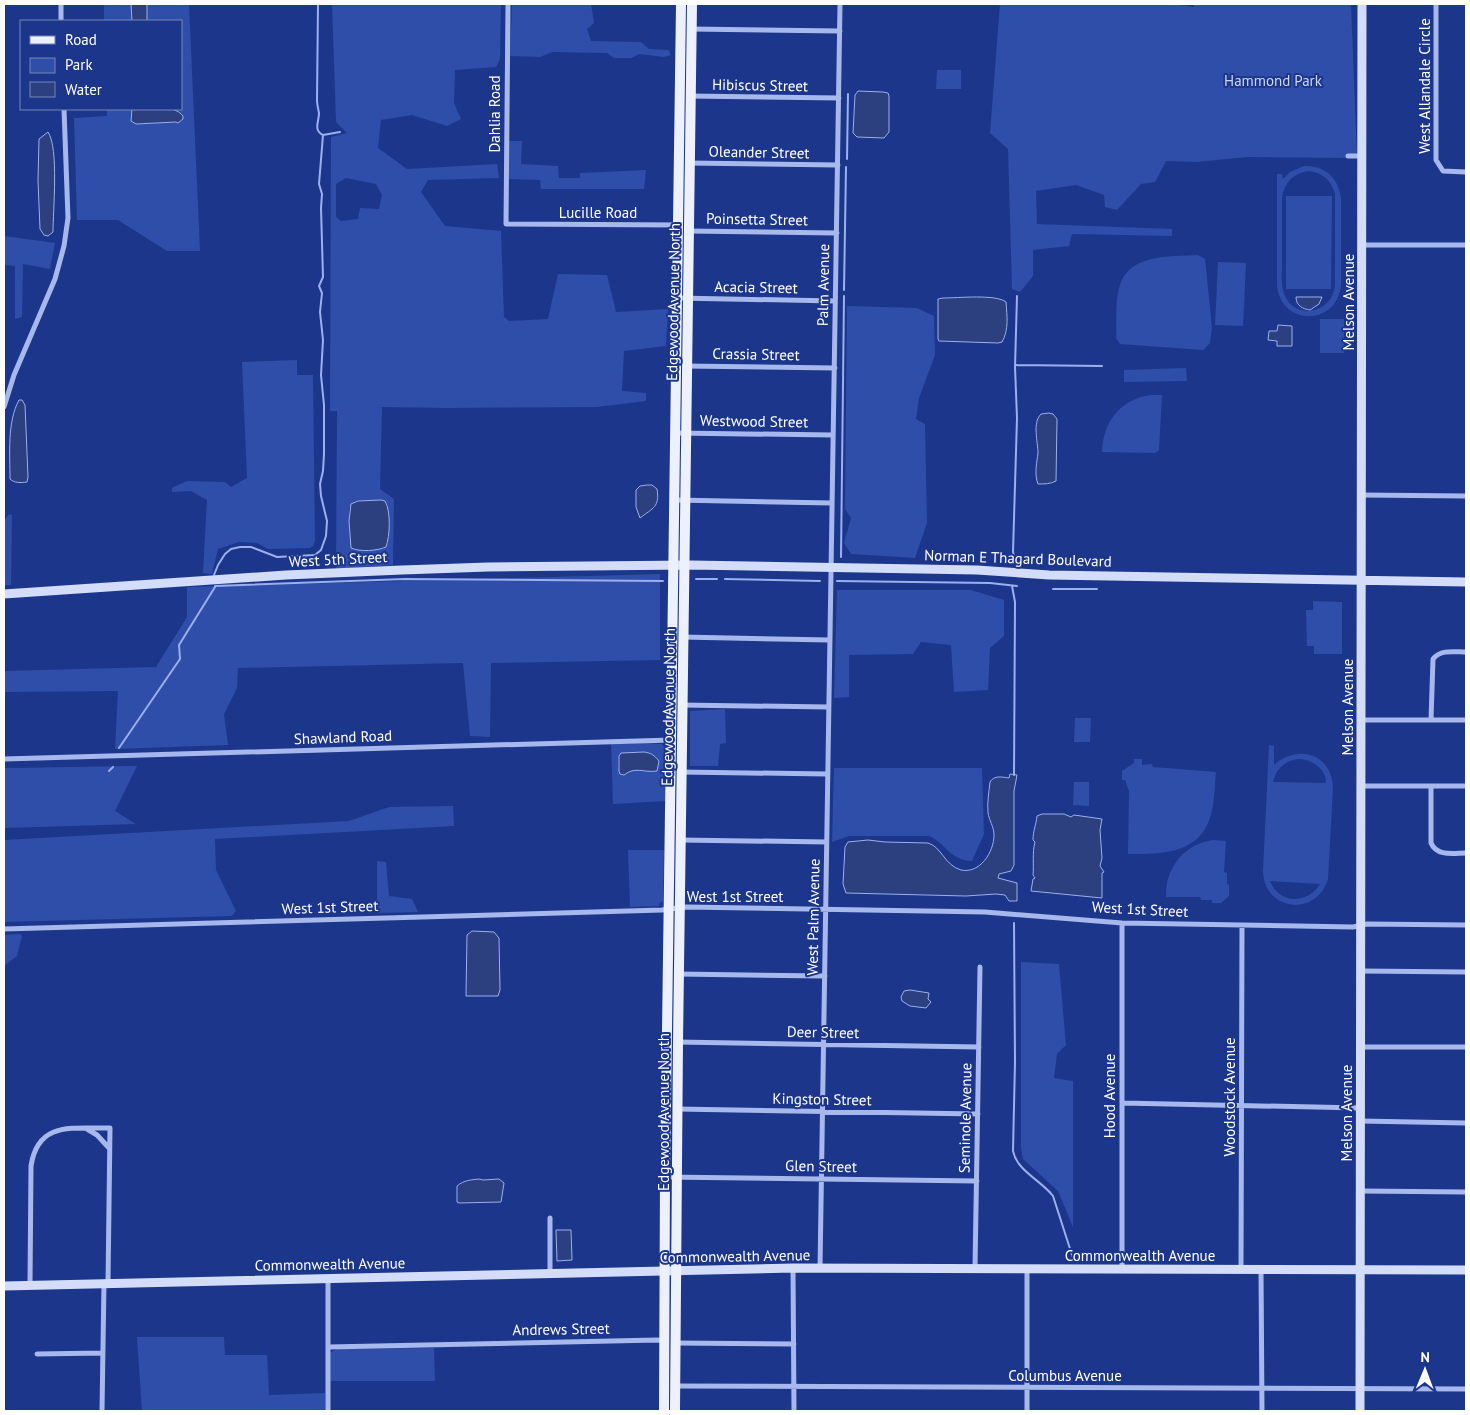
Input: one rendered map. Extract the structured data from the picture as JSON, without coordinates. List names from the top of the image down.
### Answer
{
  "streets": {
    "main road": ["Edgewood Avenue North"],
    "street": [
      "Hibiscus Street",
      "West Allandale Circle",
      "Dahlia Road",
      "Oleander Street",
      "Lucille Road",
      "Poinsetta Street",
      "Palm Avenue",
      "Acacia Street",
      "Melson Avenue",
      "Crassia Street",
      "Westwood Street",
      "Norman E Thagard Boulevard",
      "West 5th Street",
      "Shawland Road",
      "West 1st Street",
      "West Palm Avenue",
      "Deer Street",
      "Hood Avenue",
      "Woodstock Avenue",
      "Kingston Street",
      "Seminole Avenue",
      "Glen Street",
      "Commonwealth Avenue",
      "Andrews Street",
      "Columbus Avenue"
    ]
  },
  "crossings": [
    ["Hibiscus Street", "Palm Avenue"],
    ["Hibiscus Street", "Edgewood Avenue North"],
    ["Dahlia Road", "Lucille Road"],
    ["Oleander Street", "Palm Avenue"],
    ["Oleander Street", "Edgewood Avenue North"],
    ["Lucille Road", "Poinsetta Street"],
    ["Lucille Road", "Edgewood Avenue North"],
    ["Poinsetta Street", "Palm Avenue"],
    ["Poinsetta Street", "Edgewood Avenue North"],
    ["Palm Avenue", "Acacia Street"],
    ["Palm Avenue", "Crassia Street"],
    ["Palm Avenue", "Westwood Street"],
    ["Palm Avenue", "Norman E Thagard Boulevard"],
    ["Palm Avenue", "West Palm Avenue"],
    ["Acacia Street", "Edgewood Avenue North"],
    ["Edgewood Avenue North", "Crassia Street"],
    ["Edgewood Avenue North", "Westwood Street"],
    ["Edgewood Avenue North", "Norman E Thagard Boulevard"],
    ["Edgewood Avenue North", "West 5th Street"],
    ["Edgewood Avenue North", "Shawland Road"],
    ["Edgewood Avenue North", "West 1st Street"],
    ["Edgewood Avenue North", "Deer Street"],
    ["Edgewood Avenue North", "Kingston Street"],
    ["Edgewood Avenue North", "Glen Street"],
    ["Edgewood Avenue North", "Commonwealth Avenue"],
    ["Edgewood Avenue North", "Andrews Street"],
    ["Edgewood Avenue North", "Columbus Avenue"],
    ["Melson Avenue", "Norman E Thagard Boulevard"],
    ["Melson Avenue", "West 1st Street"],
    ["Melson Avenue", "Commonwealth Avenue"],
    ["Melson Avenue", "Columbus Avenue"],
    ["Norman E Thagard Boulevard", "West 5th Street"],
    ["Norman E Thagard Boulevard", "West Palm Avenue"],
    ["West 1st Street", "West Palm Avenue"],
    ["West 1st Street", "Hood Avenue"],
    ["West 1st Street", "Woodstock Avenue"],
    ["West Palm Avenue", "Deer Street"],
    ["West Palm Avenue", "Kingston Street"],
    ["West Palm Avenue", "Glen Street"],
    ["West Palm Avenue", "Commonwealth Avenue"],
    ["Deer Street", "Seminole Avenue"],
    ["Hood Avenue", "Commonwealth Avenue"],
    ["Woodstock Avenue", "Commonwealth Avenue"],
    ["Kingston Street", "Seminole Avenue"],
    ["Seminole Avenue", "Glen Street"],
    ["Seminole Avenue", "Commonwealth Avenue"]
  ],
  "parks": ["Hammond Park"],
  "legend": ["Road", "Park", "Water"],
  "north": "top"
}
